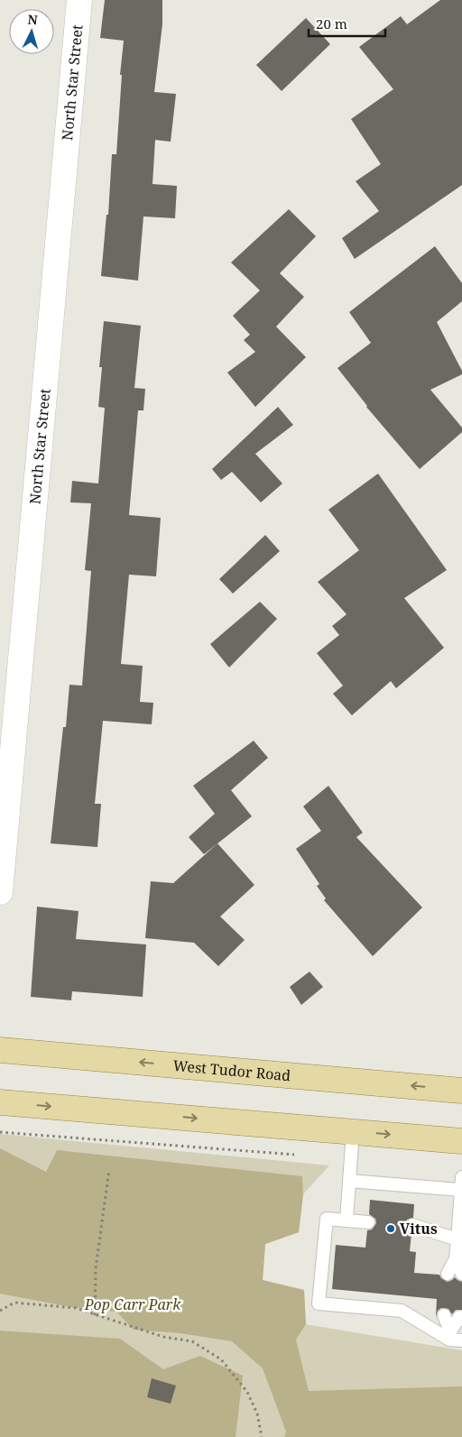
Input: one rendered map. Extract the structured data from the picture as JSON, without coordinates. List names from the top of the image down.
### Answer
{
  "streets": {
    "main road": ["West Tudor Road"],
    "street": ["North Star Street"]
  },
  "parks": ["Pop Carr Park"],
  "places": ["Vitus"],
  "scale_bar": "20 m",
  "north": "top"
}
